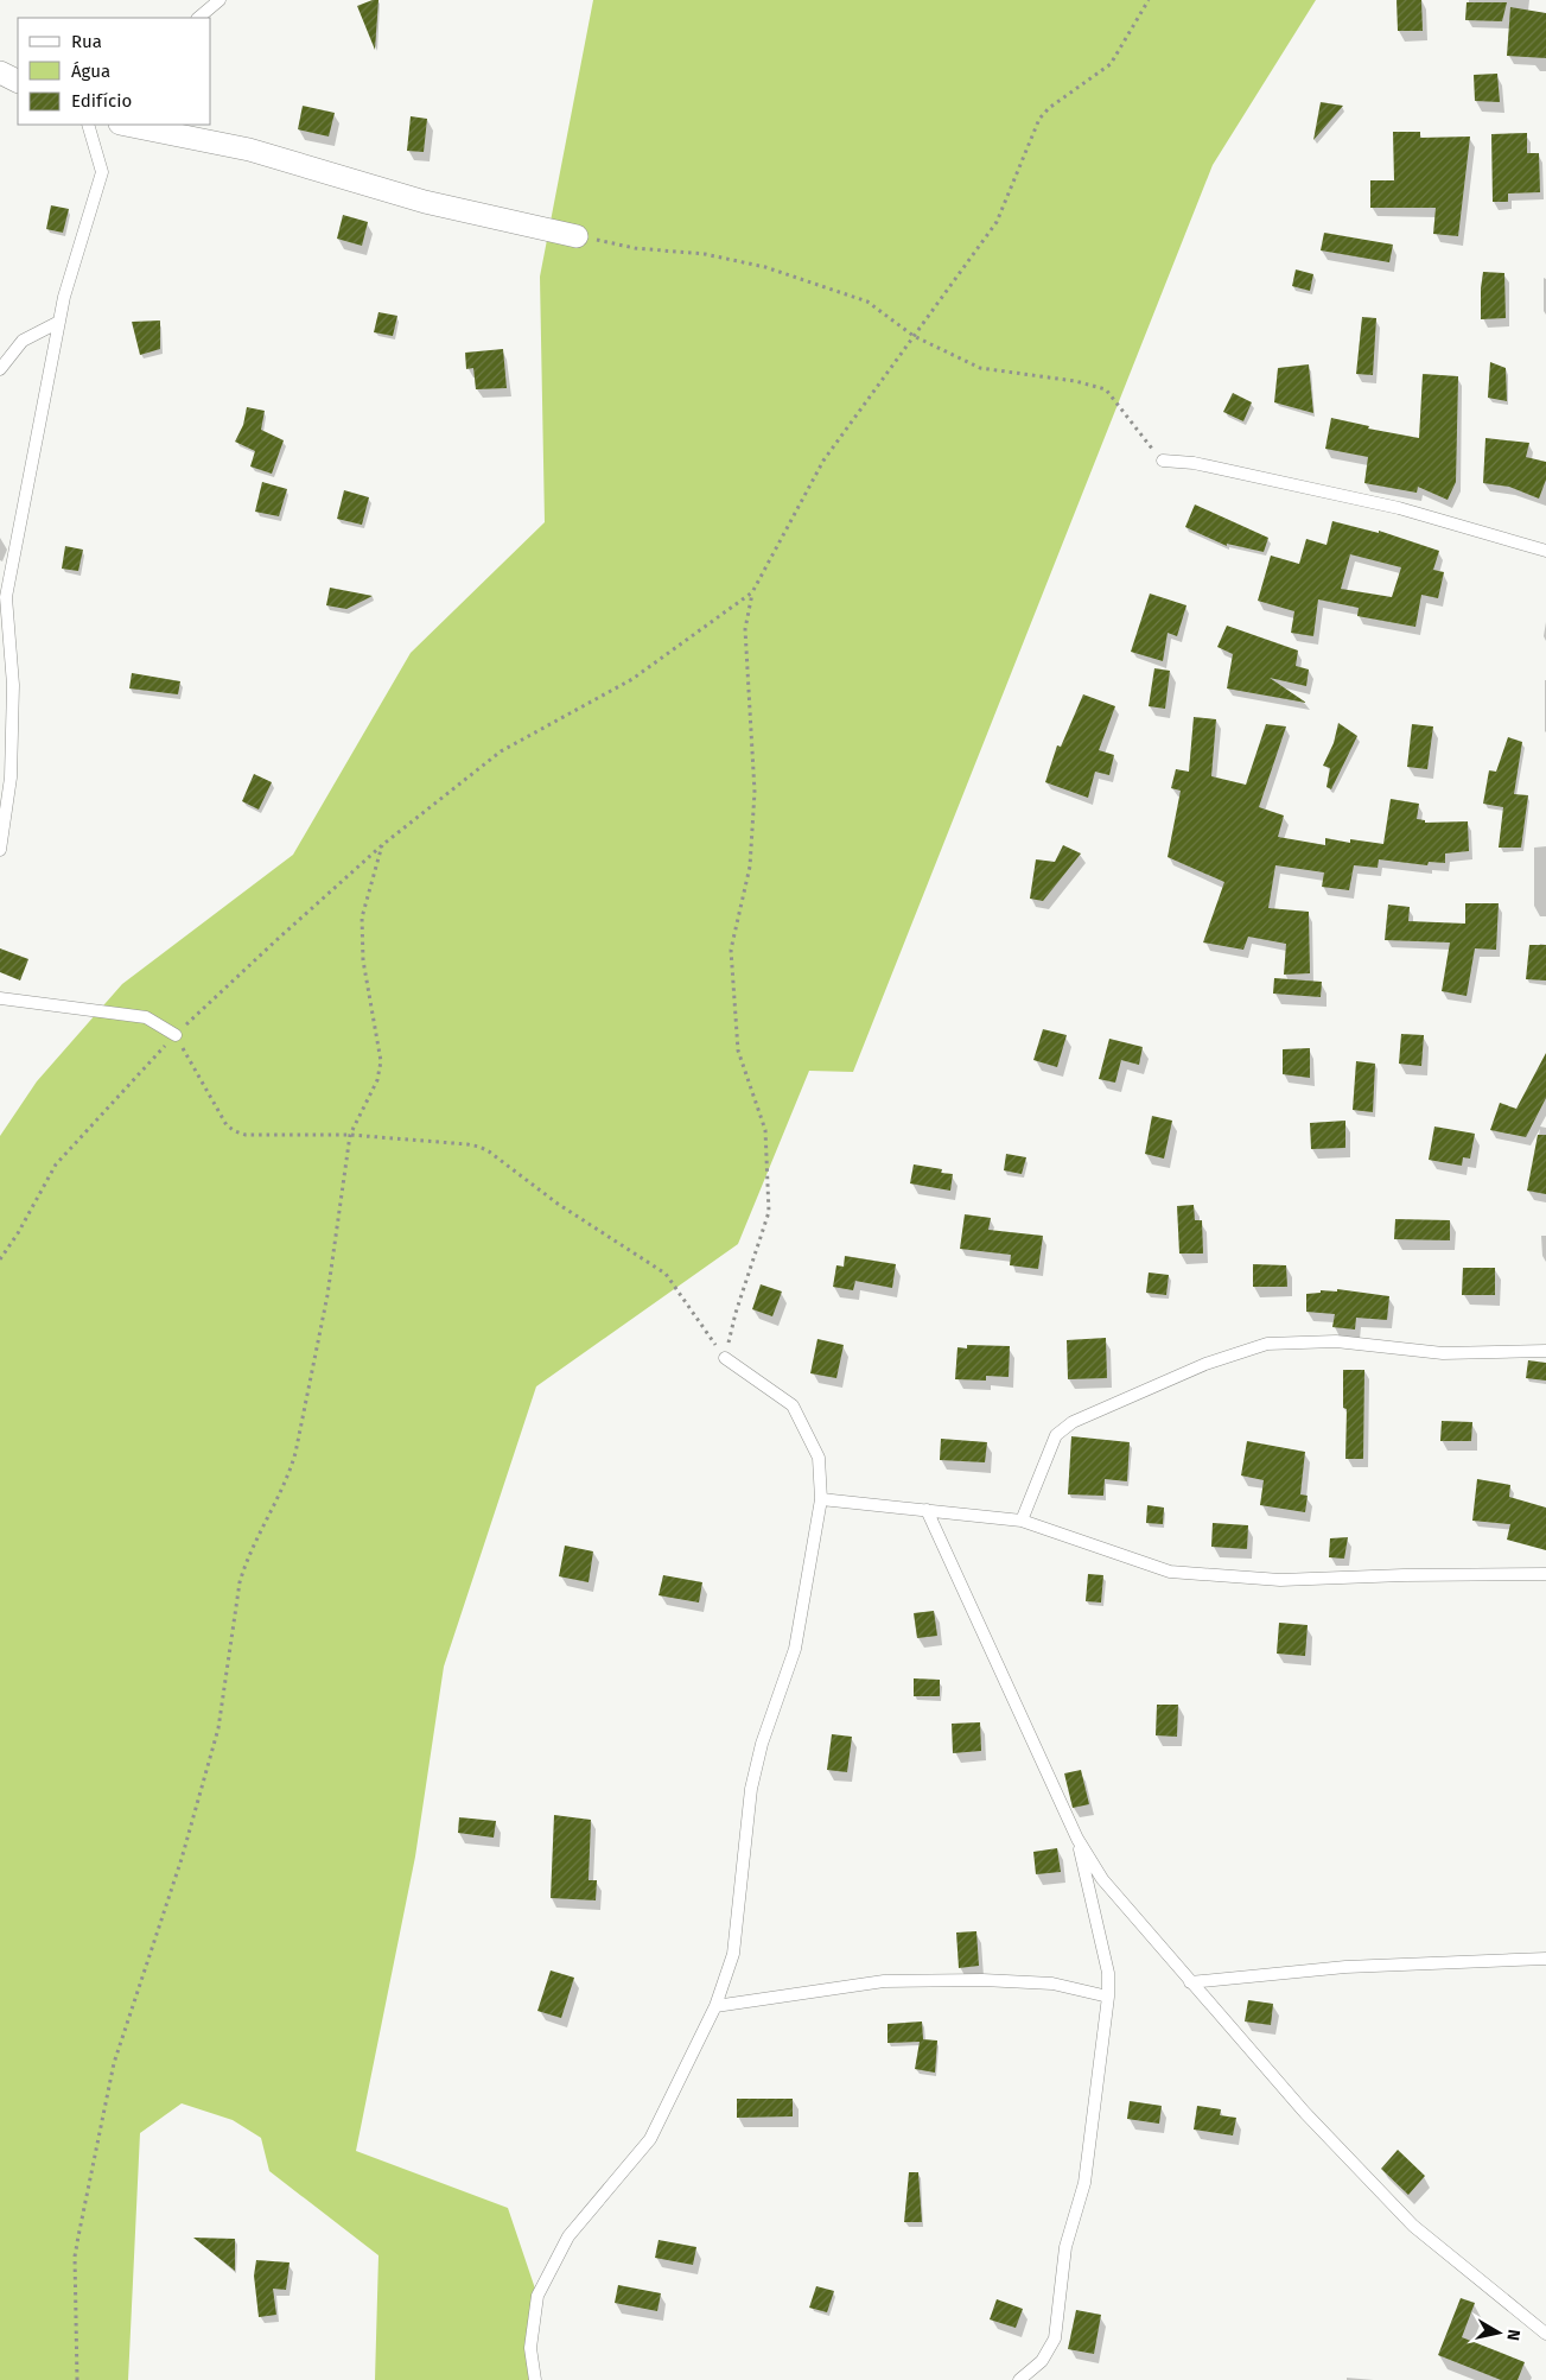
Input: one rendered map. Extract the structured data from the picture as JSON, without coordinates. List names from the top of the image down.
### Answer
{
  "legend": ["Rua", "Água", "Edifício"],
  "north": "right"
}
